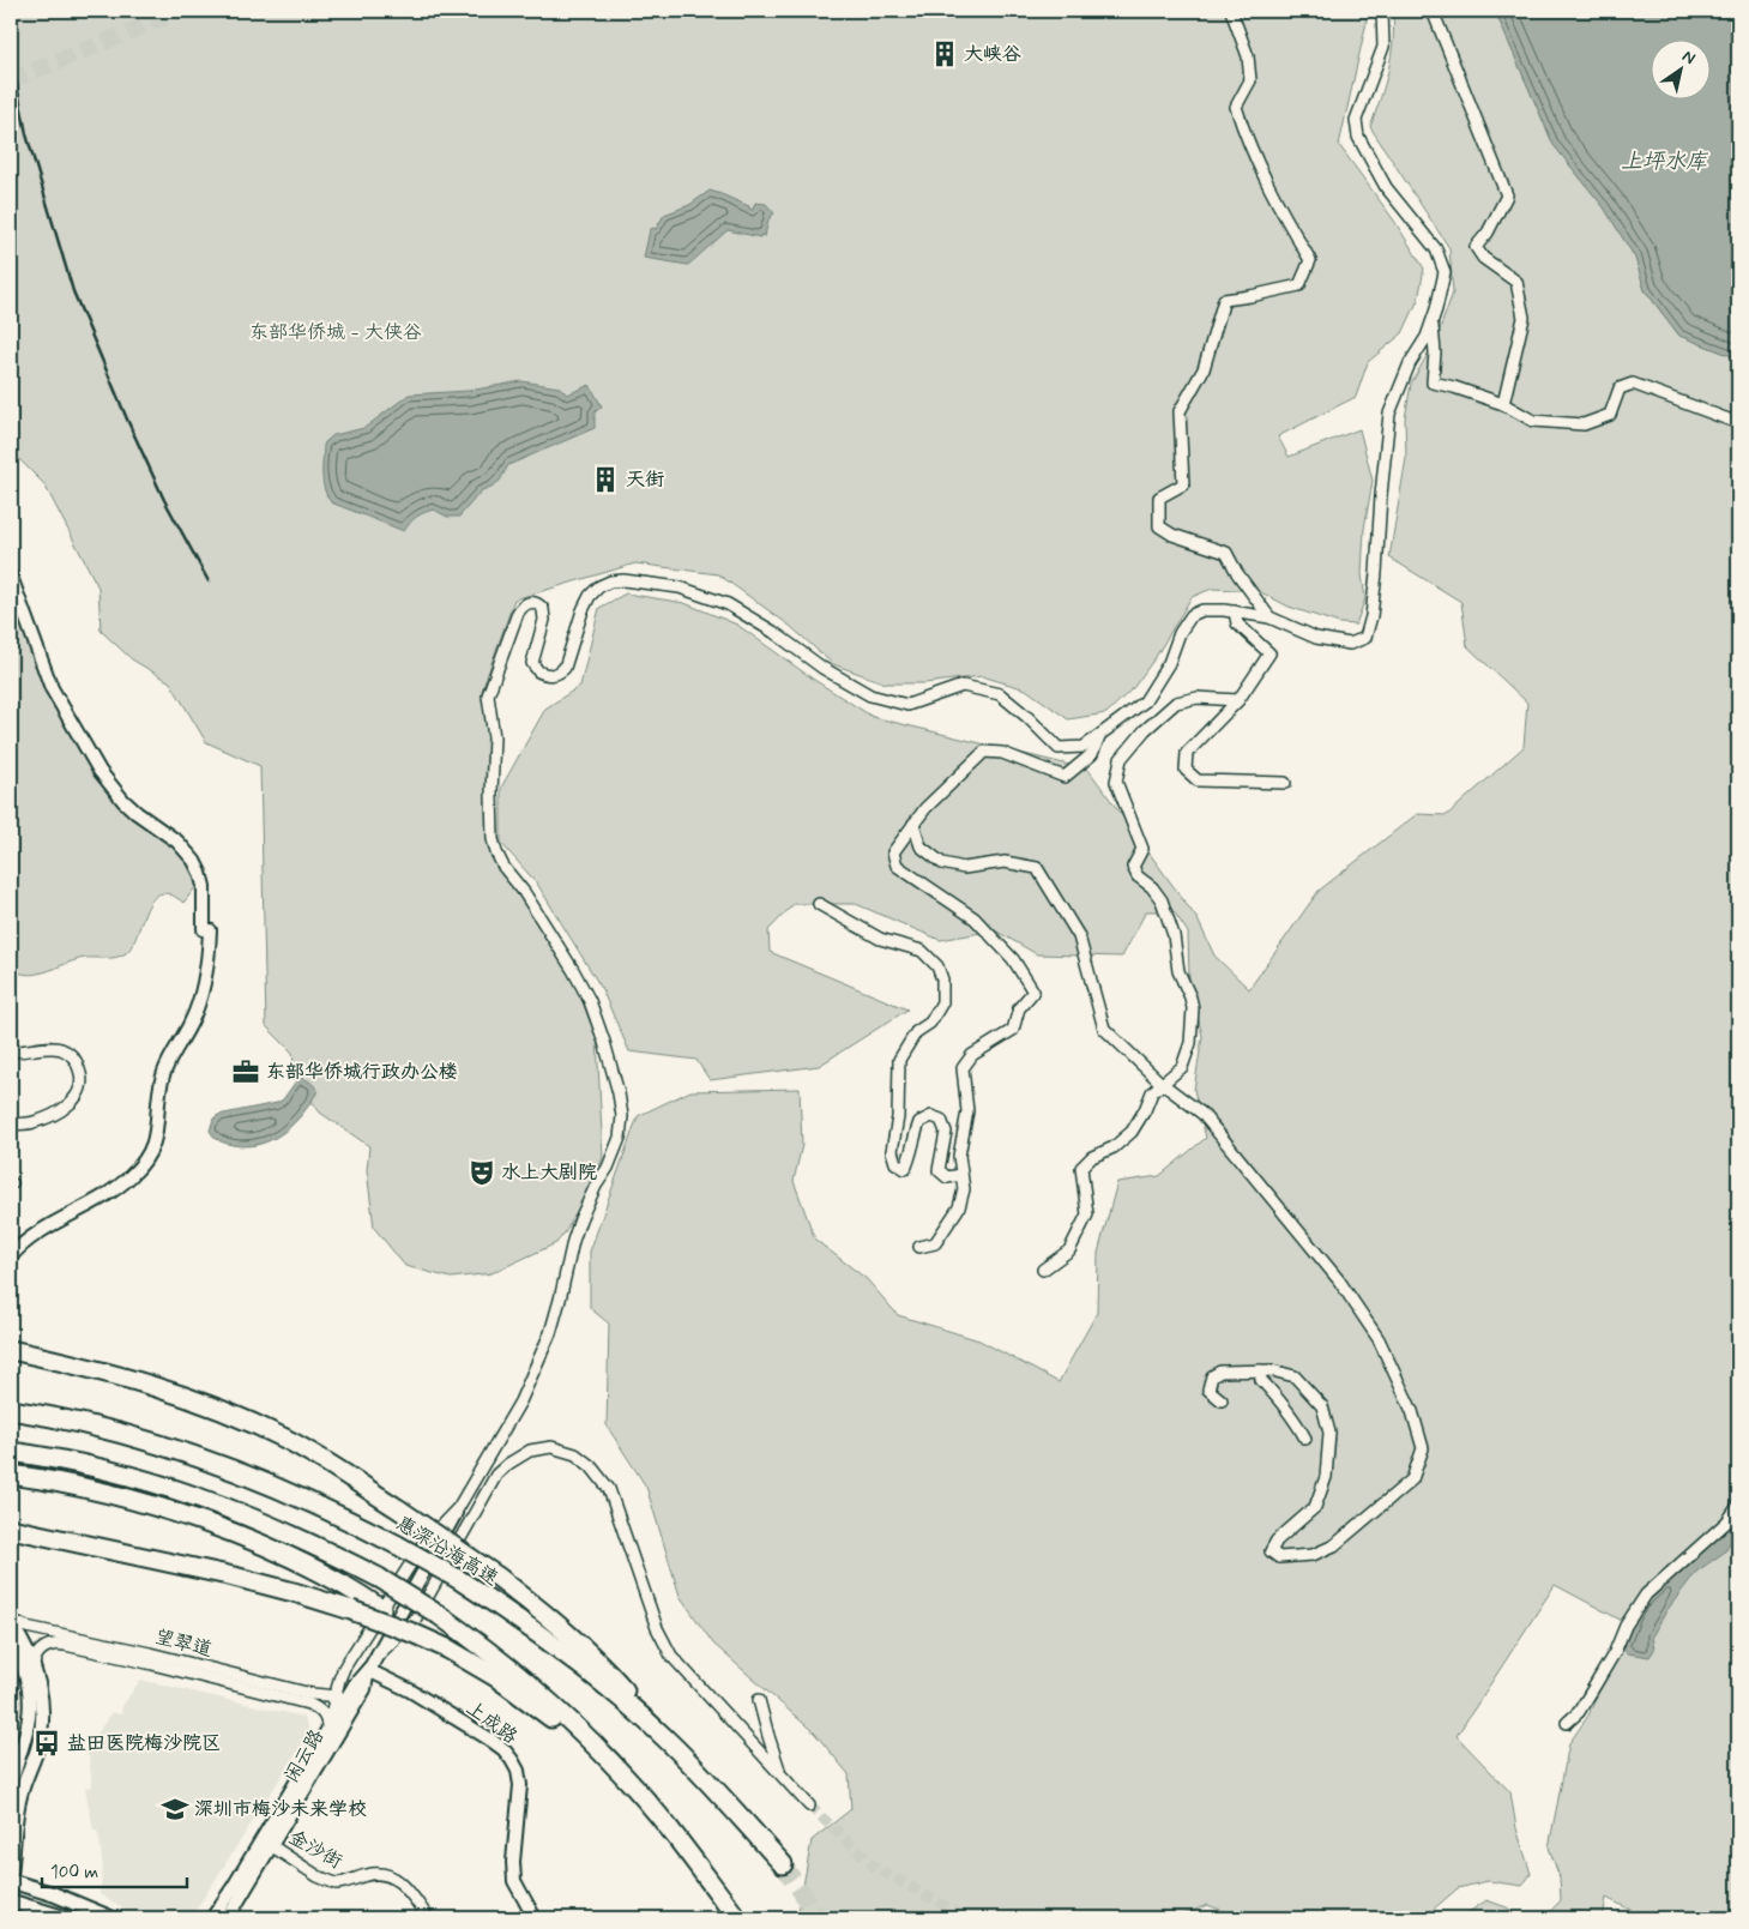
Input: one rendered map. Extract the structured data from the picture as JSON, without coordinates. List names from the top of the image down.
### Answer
{
  "streets": {
    "highway": ["惠深沿海高速"],
    "street": [
      "望翠道",
      "上成路",
      "闲云路",
      "金沙街"
    ]
  },
  "crossings": [
    ["望翠道", "闲云路"],
    ["上成路", "闲云路"],
    ["闲云路", "金沙街"]
  ],
  "water": ["上坪水库"],
  "parks": ["东部华侨城 - 大侠谷"],
  "places": {
    "building": ["大峡谷", "天街"],
    "office": ["东部华侨城行政办公楼"],
    "theatre": ["水上大剧院"],
    "bus stop": ["盐田医院梅沙院区"],
    "school or university": ["深圳市梅沙未来学校"]
  },
  "scale_bar": "100 m",
  "north": "top right"
}
